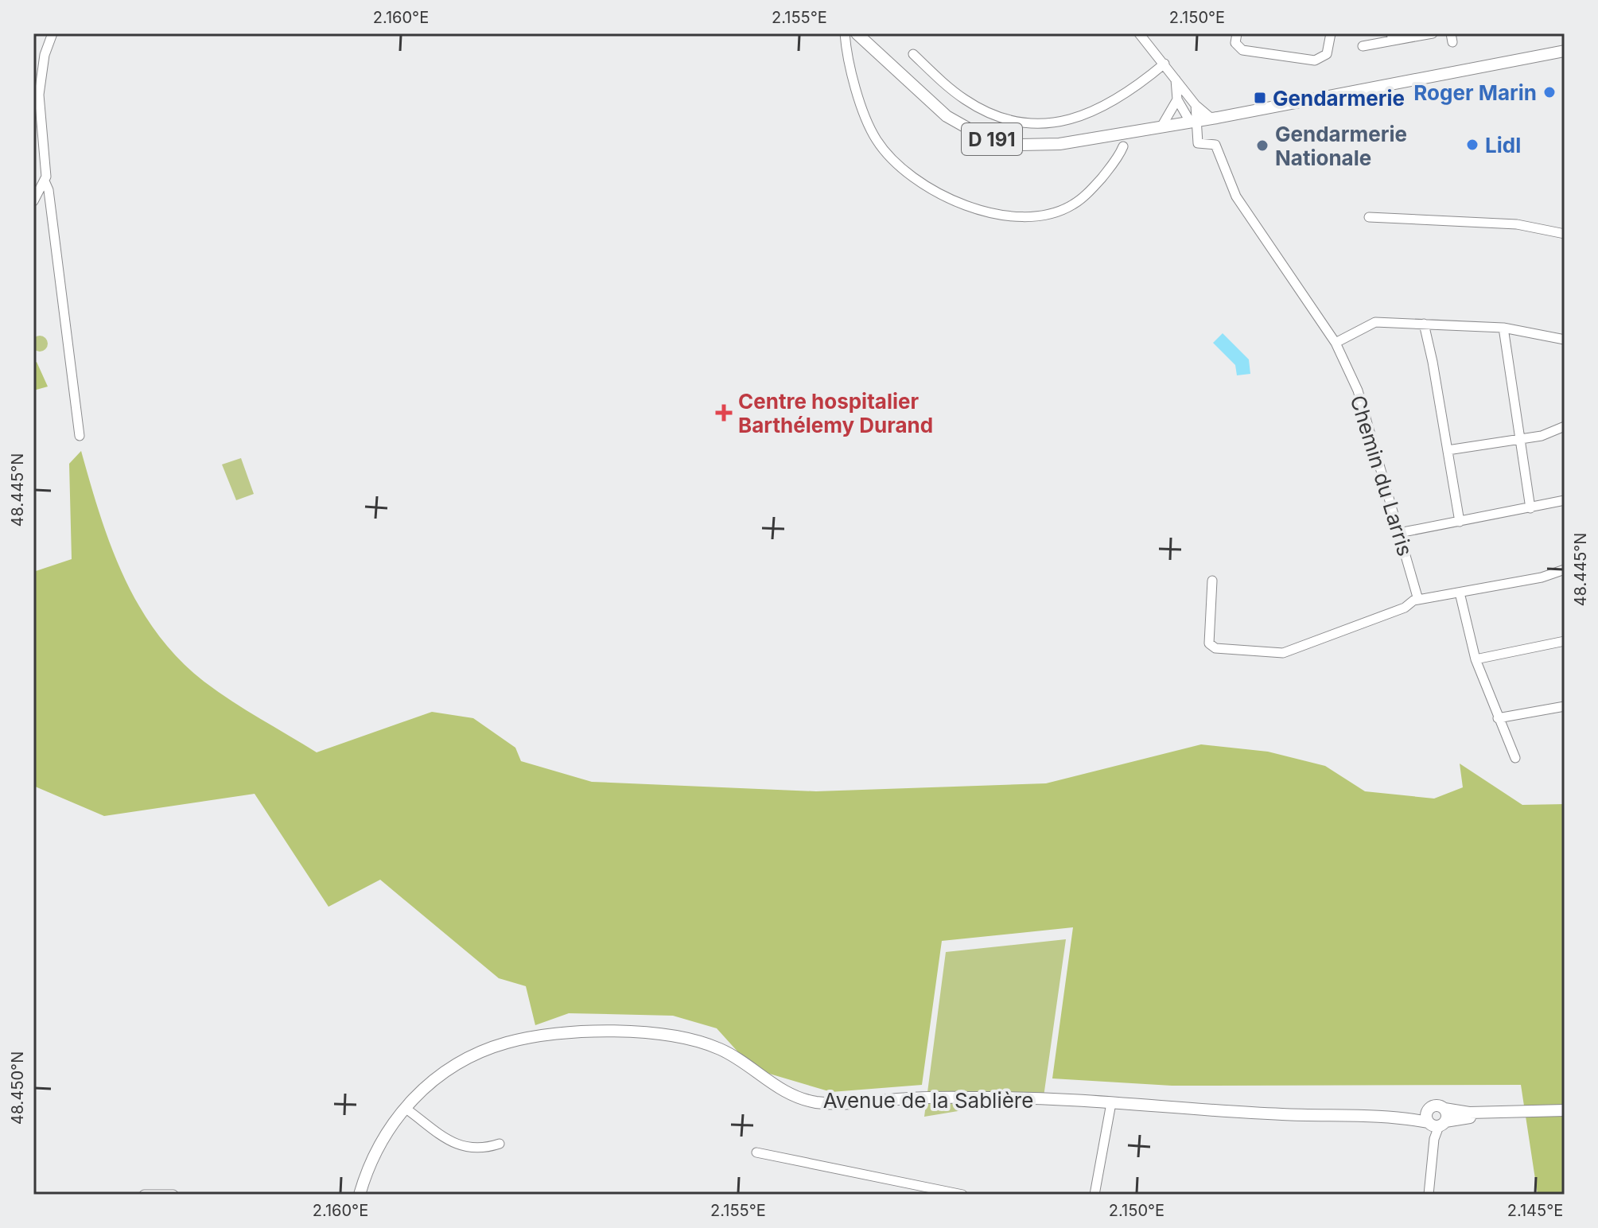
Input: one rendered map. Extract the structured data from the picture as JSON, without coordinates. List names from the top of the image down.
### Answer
{
  "streets": {
    "main road": ["D 191", "Avenue de la Sablière"],
    "street": ["Chemin du Larris"]
  },
  "crossings": [
    ["D 191", "Chemin du Larris"]
  ],
  "places": {
    "other": ["Roger Marin", "Lidl", "Gendarmerie Nationale"],
    "transit": ["Gendarmerie"],
    "health": ["Centre hospitalier Barthélemy Durand"]
  },
  "coordinates": [
    "2.160°E",
    "2.155°E",
    "2.150°E",
    "48.445°N",
    "48.450°N",
    "2.145°E"
  ]
}
